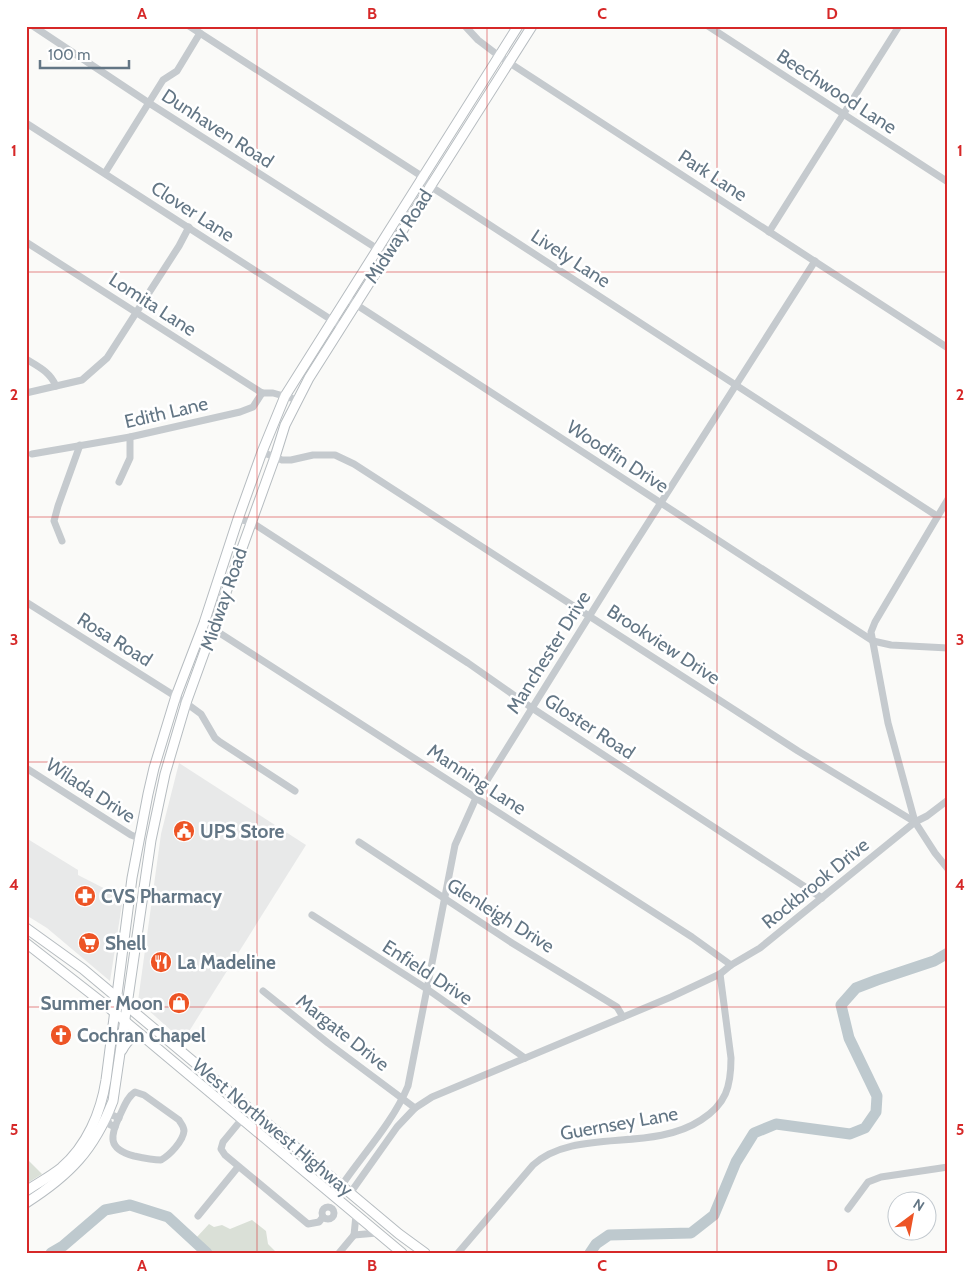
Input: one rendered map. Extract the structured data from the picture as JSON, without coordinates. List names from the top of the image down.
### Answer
{
  "streets": {
    "main road": ["Midway Road", "West Northwest Highway"],
    "street": [
      "Beechwood Lane",
      "Dunhaven Road",
      "Park Lane",
      "Clover Lane",
      "Lively Lane",
      "Lomita Lane",
      "Edith Lane",
      "Woodfin Drive",
      "Rosa Road",
      "Brookview Drive",
      "Manchester Drive",
      "Gloster Road",
      "Manning Lane",
      "Wilada Drive",
      "Rockbrook Drive",
      "Glenleigh Drive",
      "Enfield Drive",
      "Margate Drive",
      "Guernsey Lane"
    ]
  },
  "crossings": [
    ["Dunhaven Road", "Midway Road"],
    ["Park Lane", "Midway Road"],
    ["Park Lane", "Manchester Drive"],
    ["Clover Lane", "Midway Road"],
    ["Midway Road", "Lively Lane"],
    ["Midway Road", "Woodfin Drive"],
    ["Midway Road", "Rosa Road"],
    ["Midway Road", "Brookview Drive"],
    ["Midway Road", "Gloster Road"],
    ["Midway Road", "Manning Lane"],
    ["Midway Road", "Wilada Drive"],
    ["Midway Road", "West Northwest Highway"],
    ["Lively Lane", "Manchester Drive"],
    ["Lomita Lane", "Edith Lane"],
    ["Woodfin Drive", "Manchester Drive"],
    ["Brookview Drive", "Manchester Drive"],
    ["Brookview Drive", "Rockbrook Drive"],
    ["Manchester Drive", "Gloster Road"],
    ["Manchester Drive", "Manning Lane"],
    ["Manchester Drive", "Glenleigh Drive"],
    ["Manchester Drive", "Enfield Drive"],
    ["Manchester Drive", "Margate Drive"],
    ["Gloster Road", "Rockbrook Drive"],
    ["Manning Lane", "Rockbrook Drive"],
    ["Rockbrook Drive", "Glenleigh Drive"],
    ["Rockbrook Drive", "Enfield Drive"],
    ["Rockbrook Drive", "Guernsey Lane"],
    ["Rockbrook Drive", "West Northwest Highway"]
  ],
  "places": {
    "public building": ["UPS Store"],
    "pharmacy": ["CVS Pharmacy"],
    "supermarket": ["Shell"],
    "restaurant": ["La Madeline"],
    "shop": ["Summer Moon"],
    "church": ["Cochran Chapel"]
  },
  "scale_bar": "100 m",
  "north": "top right",
  "grid": {
    "columns": [
      "A",
      "B",
      "C",
      "D"
    ],
    "rows": [
      "1",
      "2",
      "3",
      "4",
      "5"
    ]
  }
}
